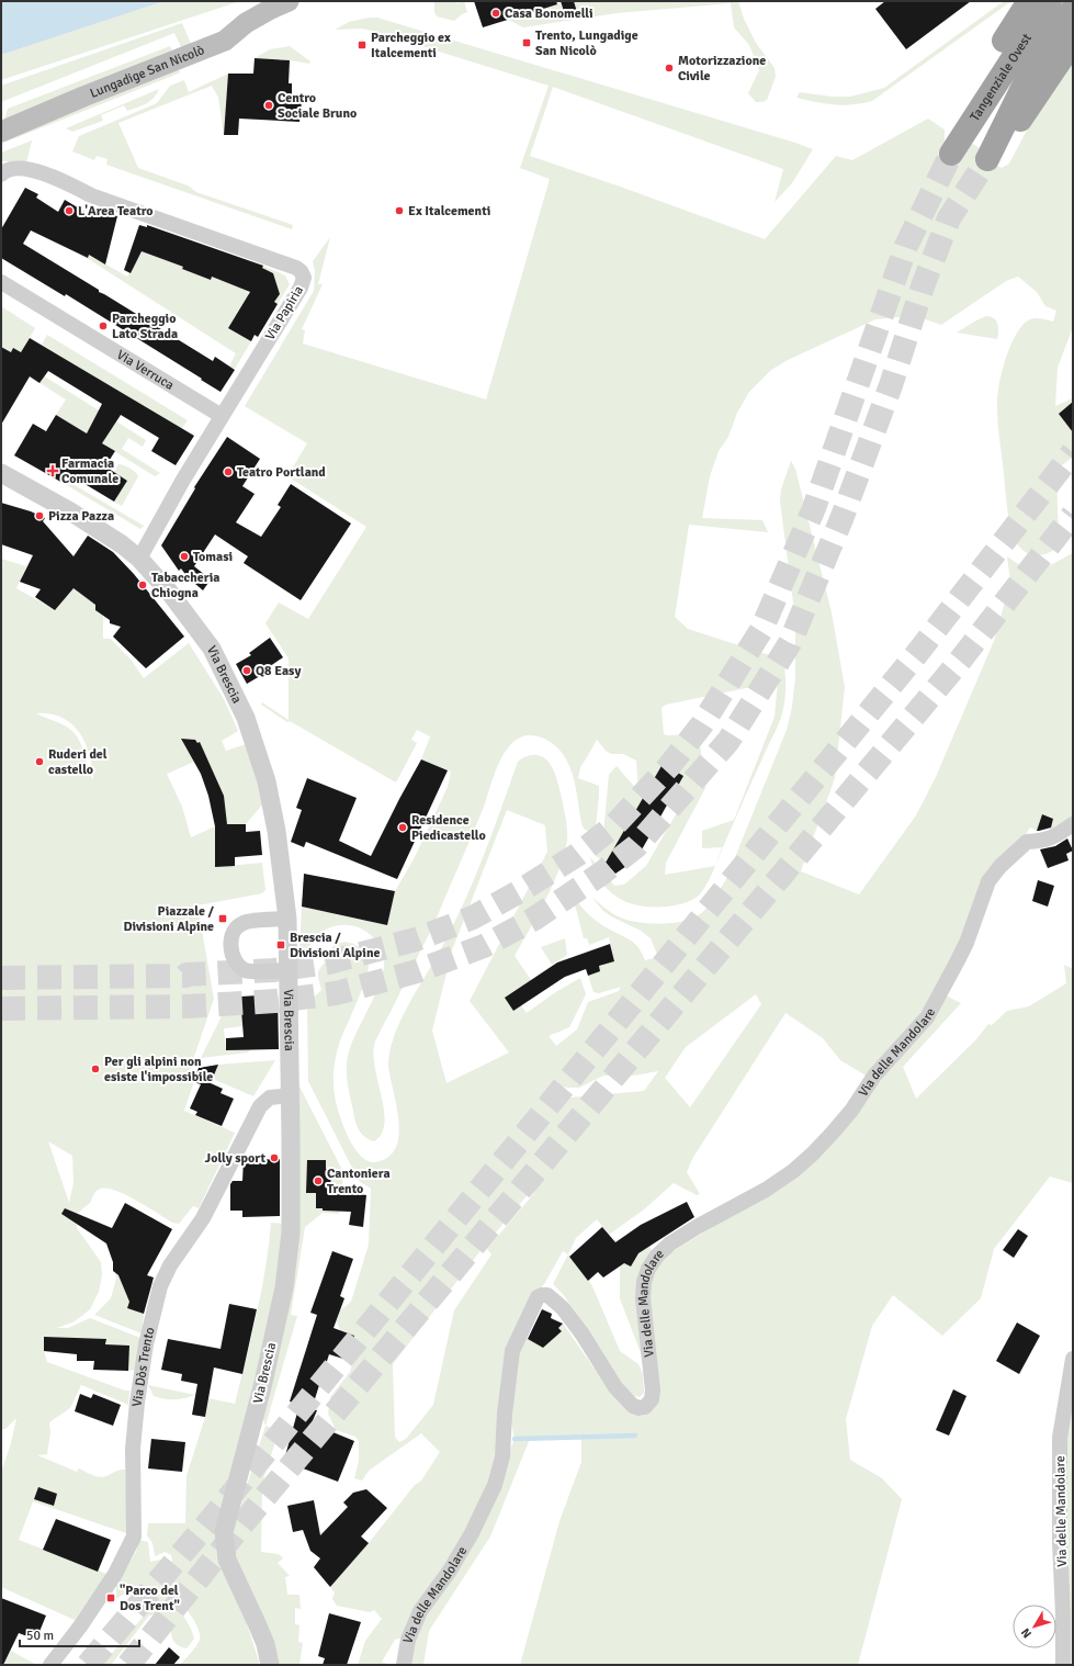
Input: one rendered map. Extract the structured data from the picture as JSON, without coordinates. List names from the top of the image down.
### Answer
{
  "streets": {
    "highway": ["Tangenziale Ovest"],
    "main road": ["Lungadige San Nicolò"],
    "street": [
      "Via Papiria",
      "Via Verruca",
      "Via Brescia",
      "Via delle Mandolare",
      "Via Dòs Trento"
    ]
  },
  "crossings": [
    ["Via Papiria", "Via Verruca"],
    ["Via Papiria", "Via Brescia"],
    ["Via Brescia", "Via Dòs Trento"]
  ],
  "places": {
    "other": [
      "Casa Bonomelli",
      "Motorizzazione Civile",
      "Centro Sociale Bruno",
      "L'Area Teatro",
      "Ex Italcementi",
      "Parcheggio Lato Strada",
      "Teatro Portland",
      "Pizza Pazza",
      "Tomasi",
      "Tabaccheria Chiogna",
      "Q8 Easy",
      "Ruderi del castello",
      "Residence Piedicastello",
      "Per gli alpini non esiste l'impossibile",
      "Jolly sport",
      "Cantoniera Trento"
    ],
    "transit": [
      "Trento, Lungadige San Nicolò",
      "Parcheggio ex Italcementi",
      "Piazzale / Divisioni Alpine",
      "Brescia / Divisioni Alpine",
      "\"Parco del Dos Trent\""
    ],
    "health": ["Farmacia Comunale"]
  },
  "scale_bar": "50 m",
  "north": "bottom left"
}
